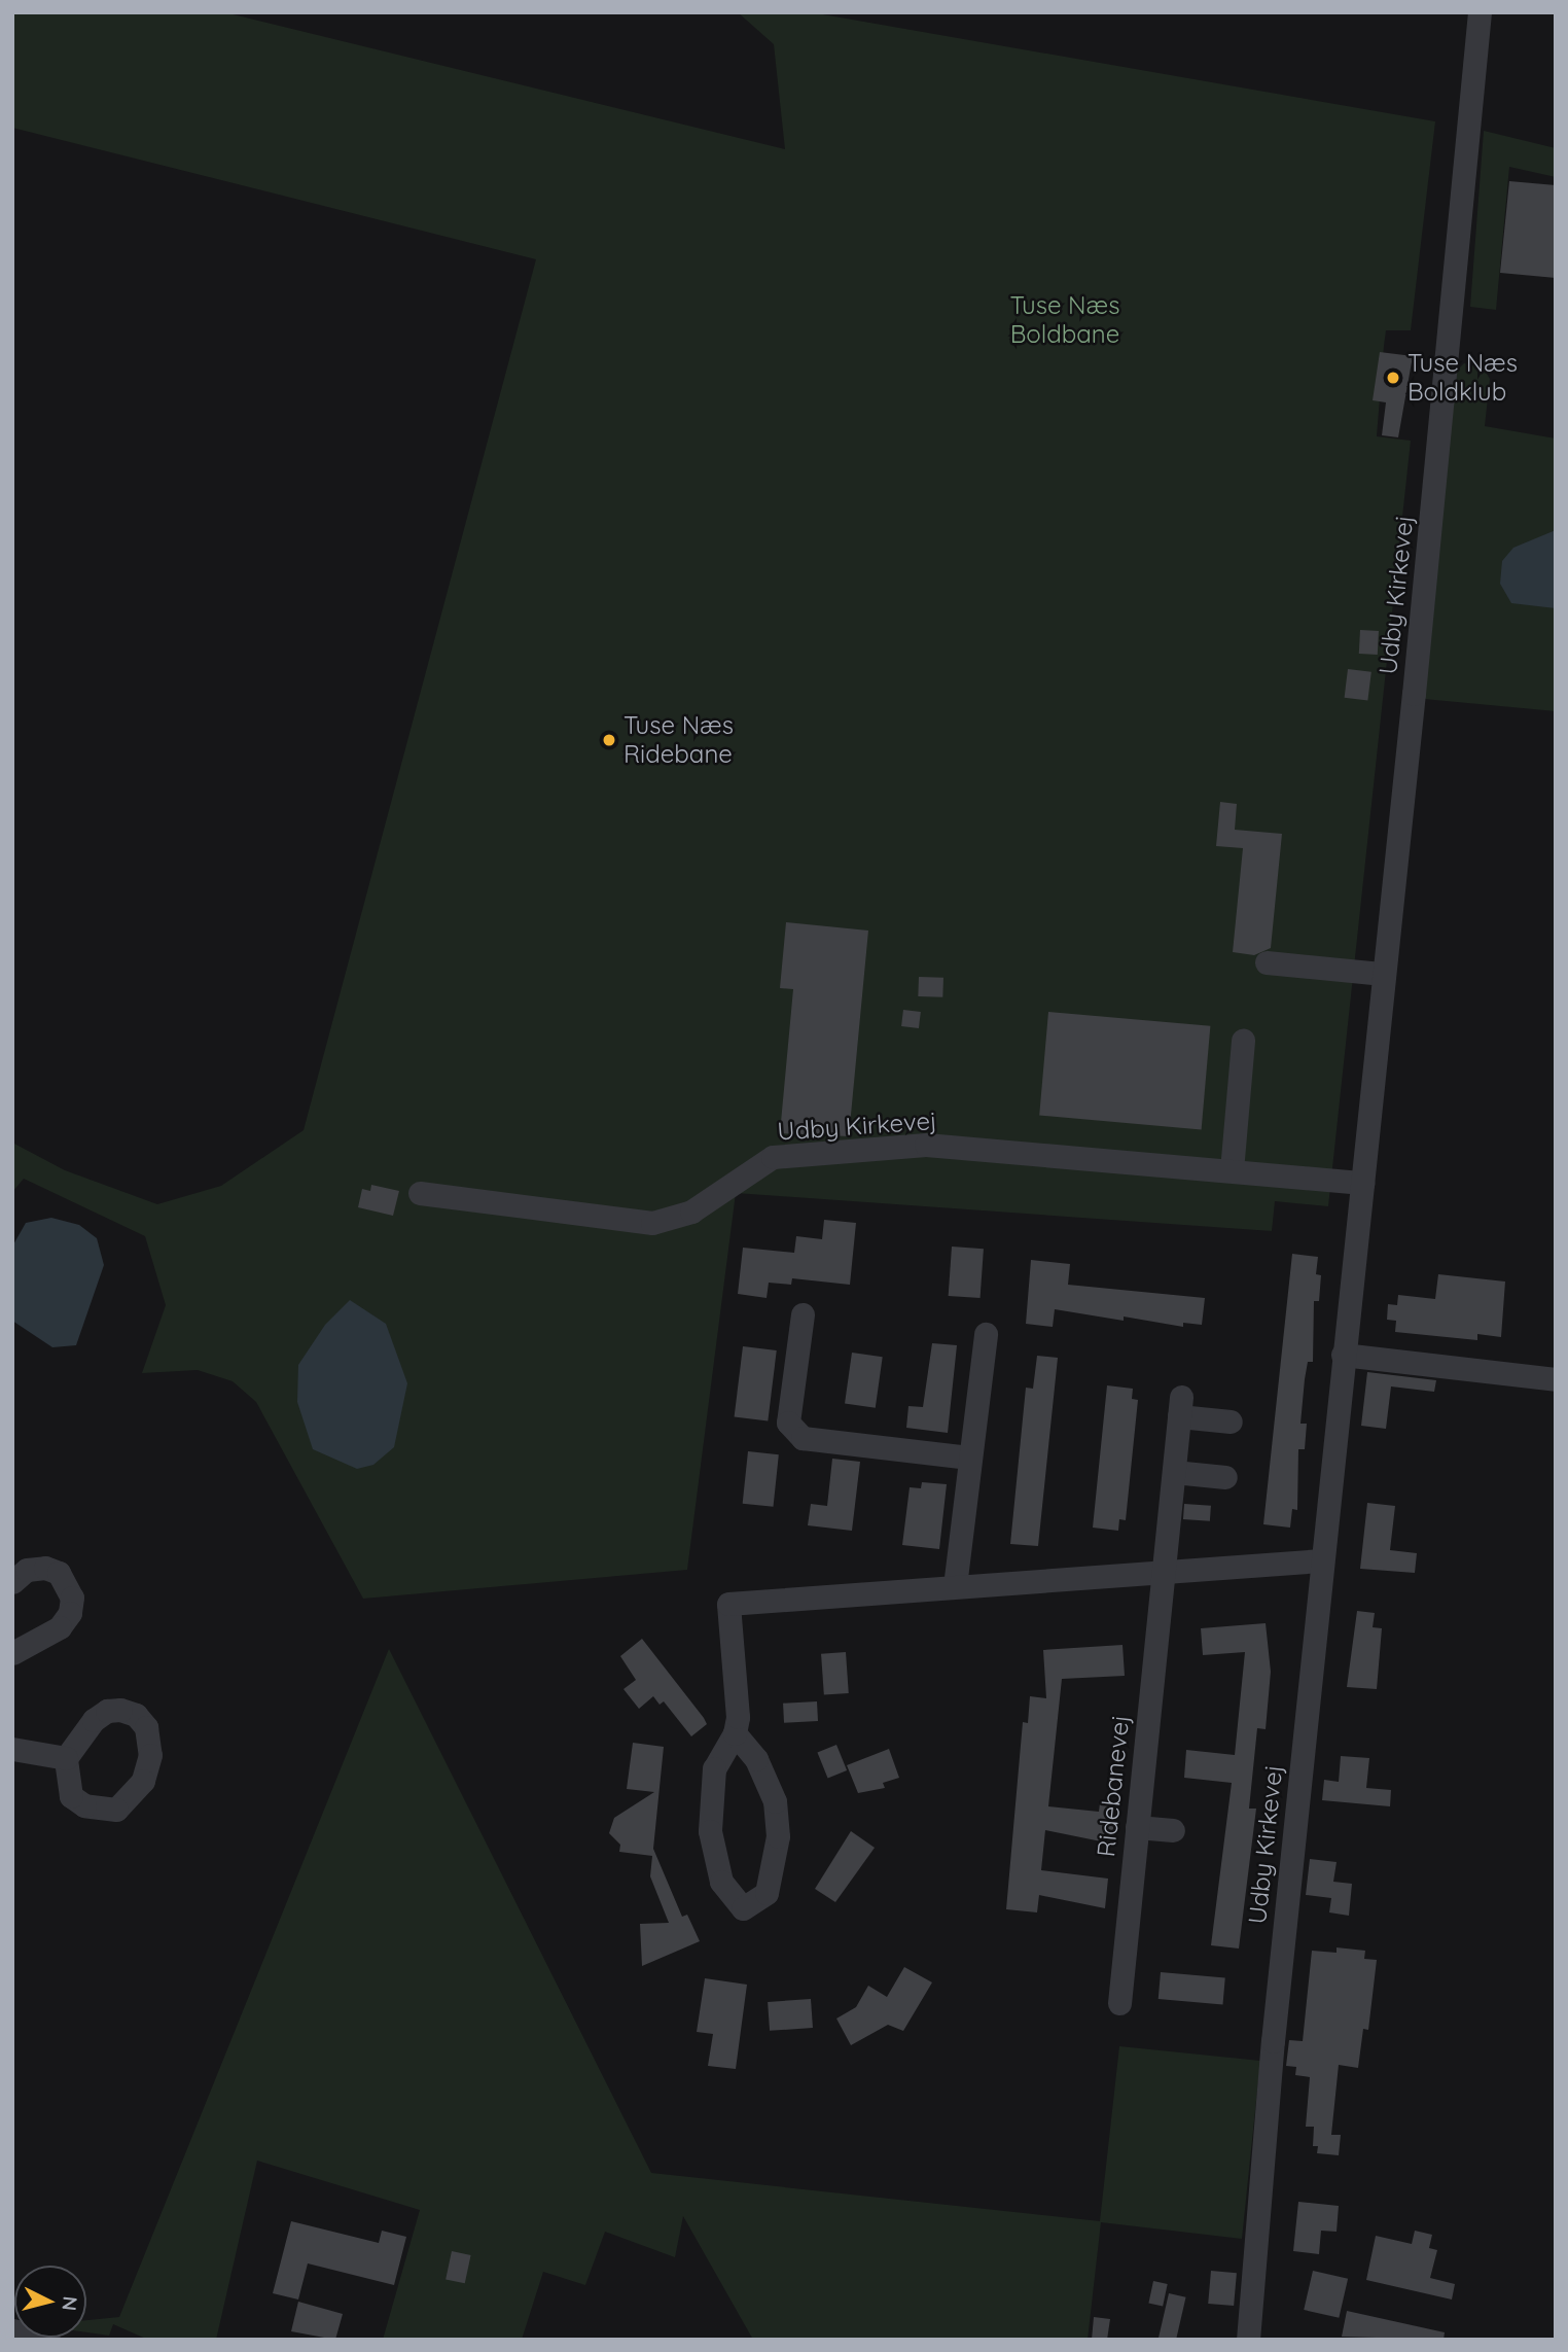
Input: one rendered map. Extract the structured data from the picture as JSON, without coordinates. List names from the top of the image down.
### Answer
{
  "streets": {
    "street": ["Udby Kirkevej", "Ridebanevej"]
  },
  "parks": ["Tuse Næs Boldbane"],
  "places": ["Tuse Næs Boldklub", "Tuse Næs Ridebane"],
  "north": "right"
}
